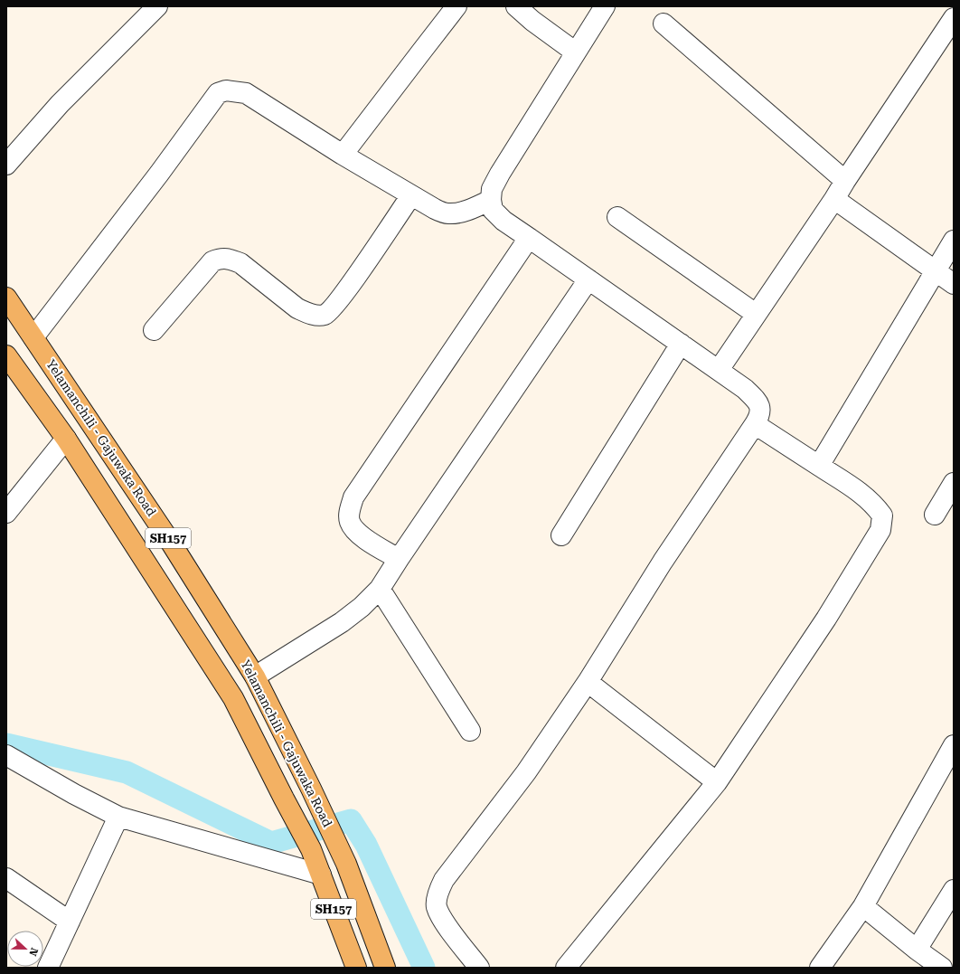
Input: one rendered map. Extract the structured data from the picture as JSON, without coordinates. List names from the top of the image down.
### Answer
{
  "streets": {
    "main road": ["Yelamanchili - Gajuwaka Road", "SH157"]
  },
  "north": "right"
}
